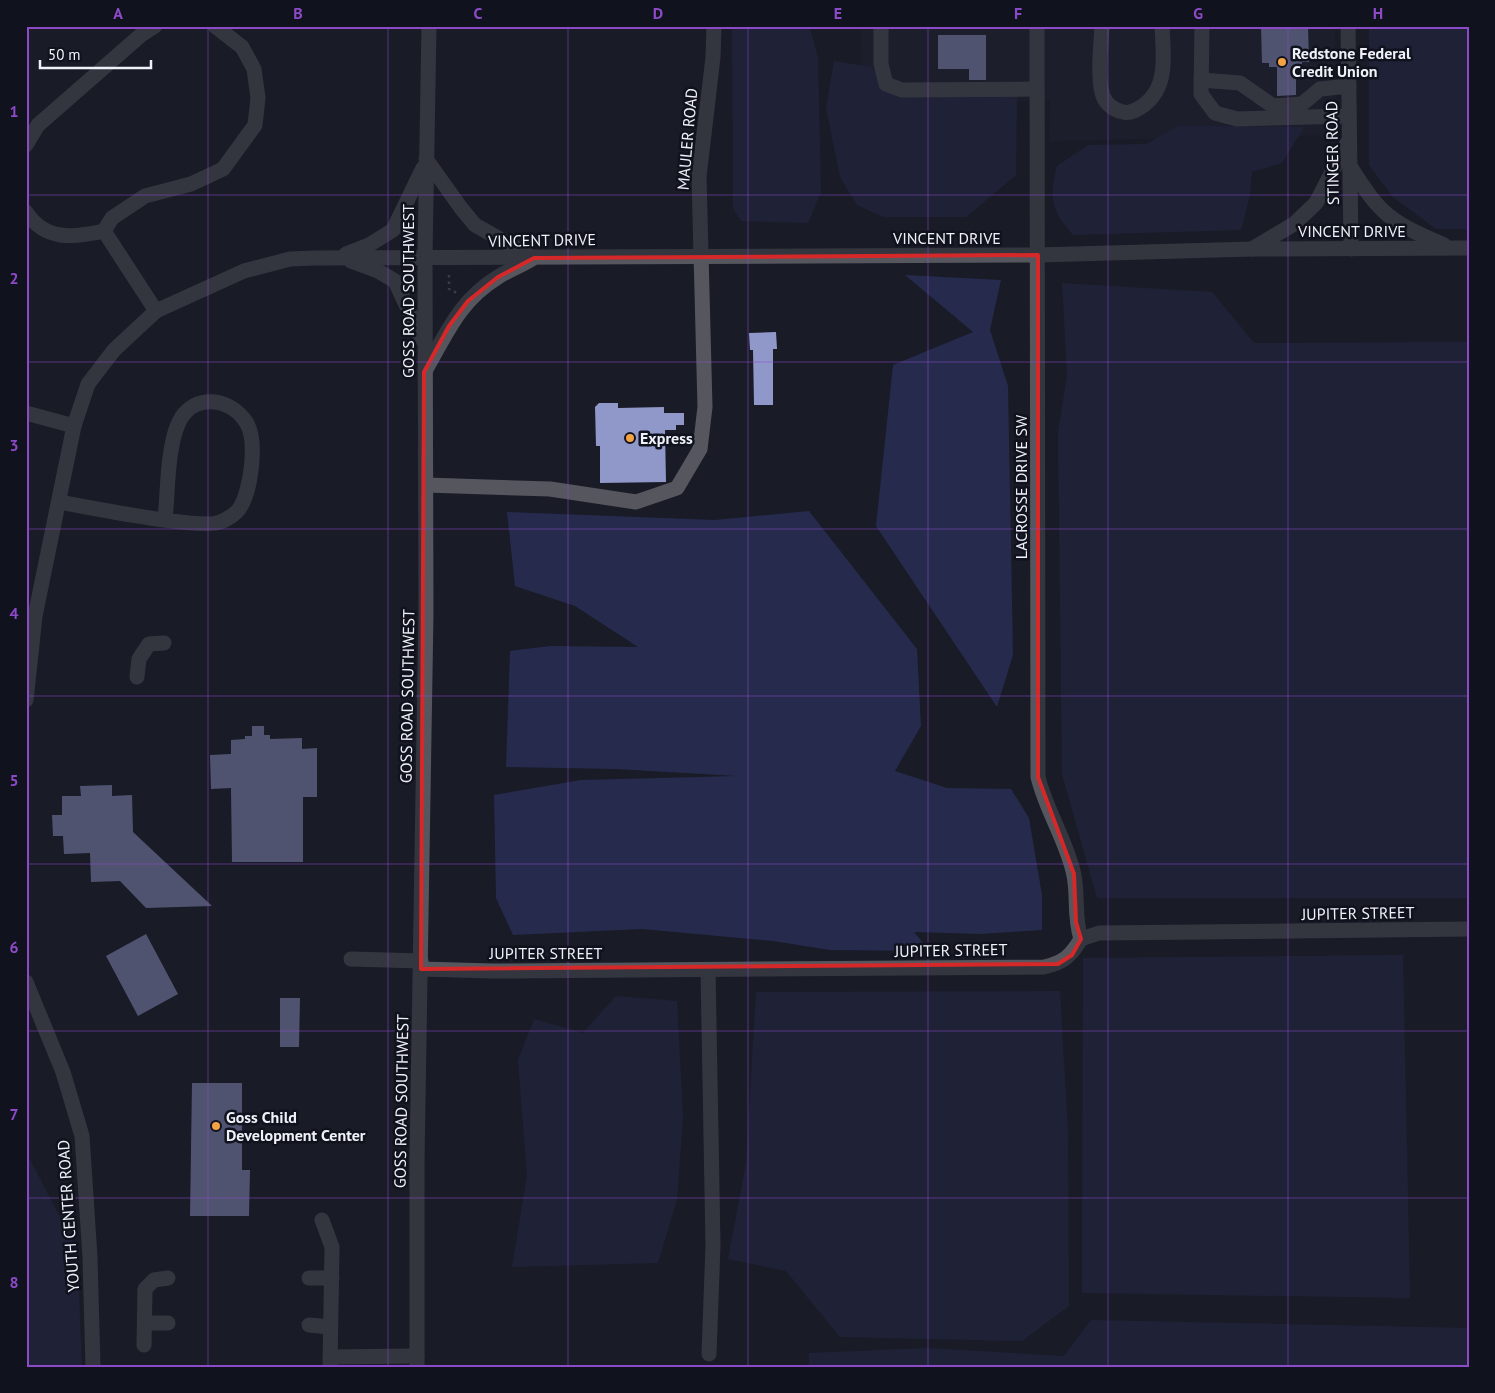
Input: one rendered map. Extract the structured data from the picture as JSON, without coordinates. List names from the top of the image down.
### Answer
{
  "streets": {
    "street": [
      "MAULER ROAD",
      "STINGER ROAD",
      "VINCENT DRIVE",
      "GOSS ROAD SOUTHWEST",
      "LACROSSE DRIVE SW",
      "JUPITER STREET",
      "YOUTH CENTER ROAD"
    ]
  },
  "crossings": [
    ["MAULER ROAD", "VINCENT DRIVE"],
    ["MAULER ROAD", "GOSS ROAD SOUTHWEST"],
    ["STINGER ROAD", "VINCENT DRIVE"],
    ["VINCENT DRIVE", "GOSS ROAD SOUTHWEST"],
    ["VINCENT DRIVE", "LACROSSE DRIVE SW"],
    ["GOSS ROAD SOUTHWEST", "JUPITER STREET"],
    ["LACROSSE DRIVE SW", "JUPITER STREET"]
  ],
  "places": ["Redstone Federal Credit Union", "Express", "Goss Child Development Center"],
  "scale_bar": "50 m",
  "grid": {
    "columns": [
      "A",
      "B",
      "C",
      "D",
      "E",
      "F",
      "G",
      "H"
    ],
    "rows": [
      "1",
      "2",
      "3",
      "4",
      "5",
      "6",
      "7",
      "8"
    ]
  }
}
